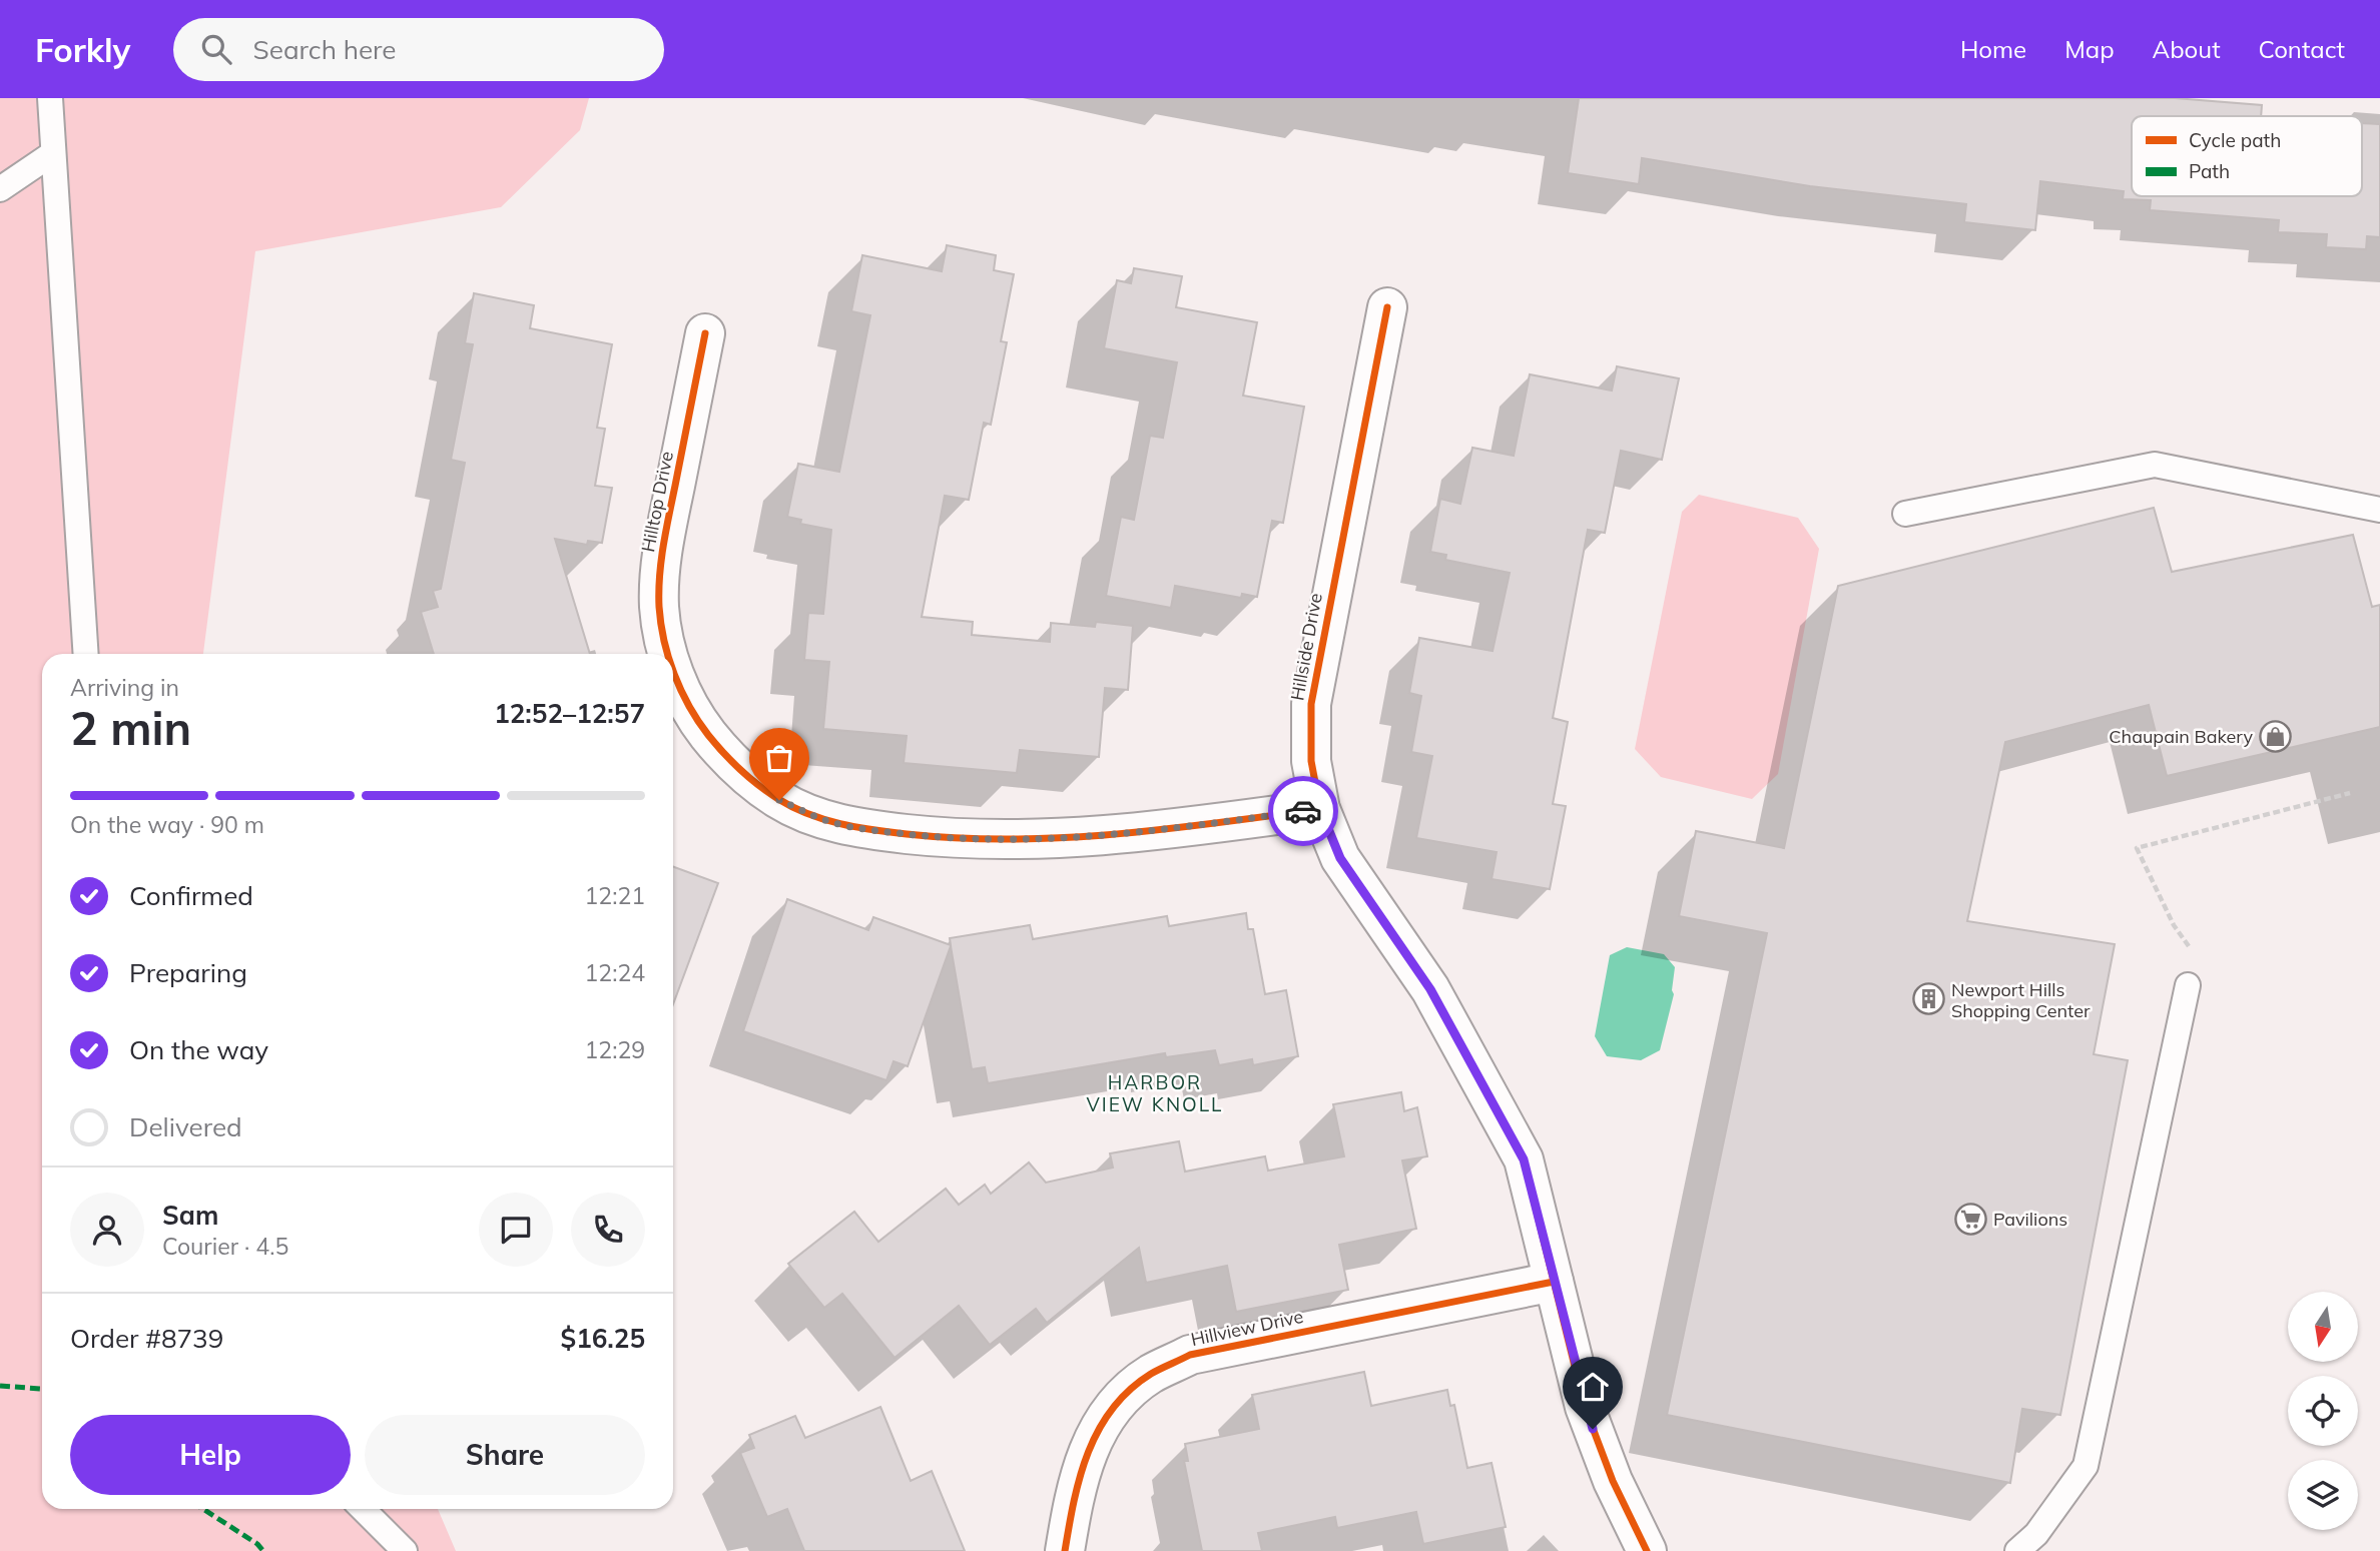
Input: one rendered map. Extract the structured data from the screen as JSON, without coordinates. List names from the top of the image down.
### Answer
{
  "streets": {
    "street": ["Hilltop Drive", "Hillside Drive", "Hillview Drive"]
  },
  "crossings": [
    ["Hilltop Drive", "Hillside Drive"],
    ["Hillside Drive", "Hillview Drive"]
  ],
  "districts": ["HARBOR VIEW KNOLL"],
  "places": {
    "shop": ["Chaupain Bakery"],
    "building": ["Newport Hills Shopping Center"],
    "supermarket": ["Pavilions"]
  },
  "legend": ["Cycle path", "Path"],
  "north": "bottom",
  "page": {
    "header": "Forkly",
    "search": "Search here",
    "nav": [
      "Home",
      "Map",
      "About",
      "Contact"
    ],
    "heading": ["2 min", "Arriving in", "12:52–12:57"],
    "panel": [
      "Sam",
      "Courier · 4.5",
      "Order #8739",
      "$16.25"
    ],
    "bar": "On the way · 90 m",
    "list": [
      ["Confirmed", "12:21"],
      ["Preparing", "12:24"],
      ["On the way", "12:29"],
      "Delivered"
    ],
    "buttons": ["Help", "Share"]
  }
}
